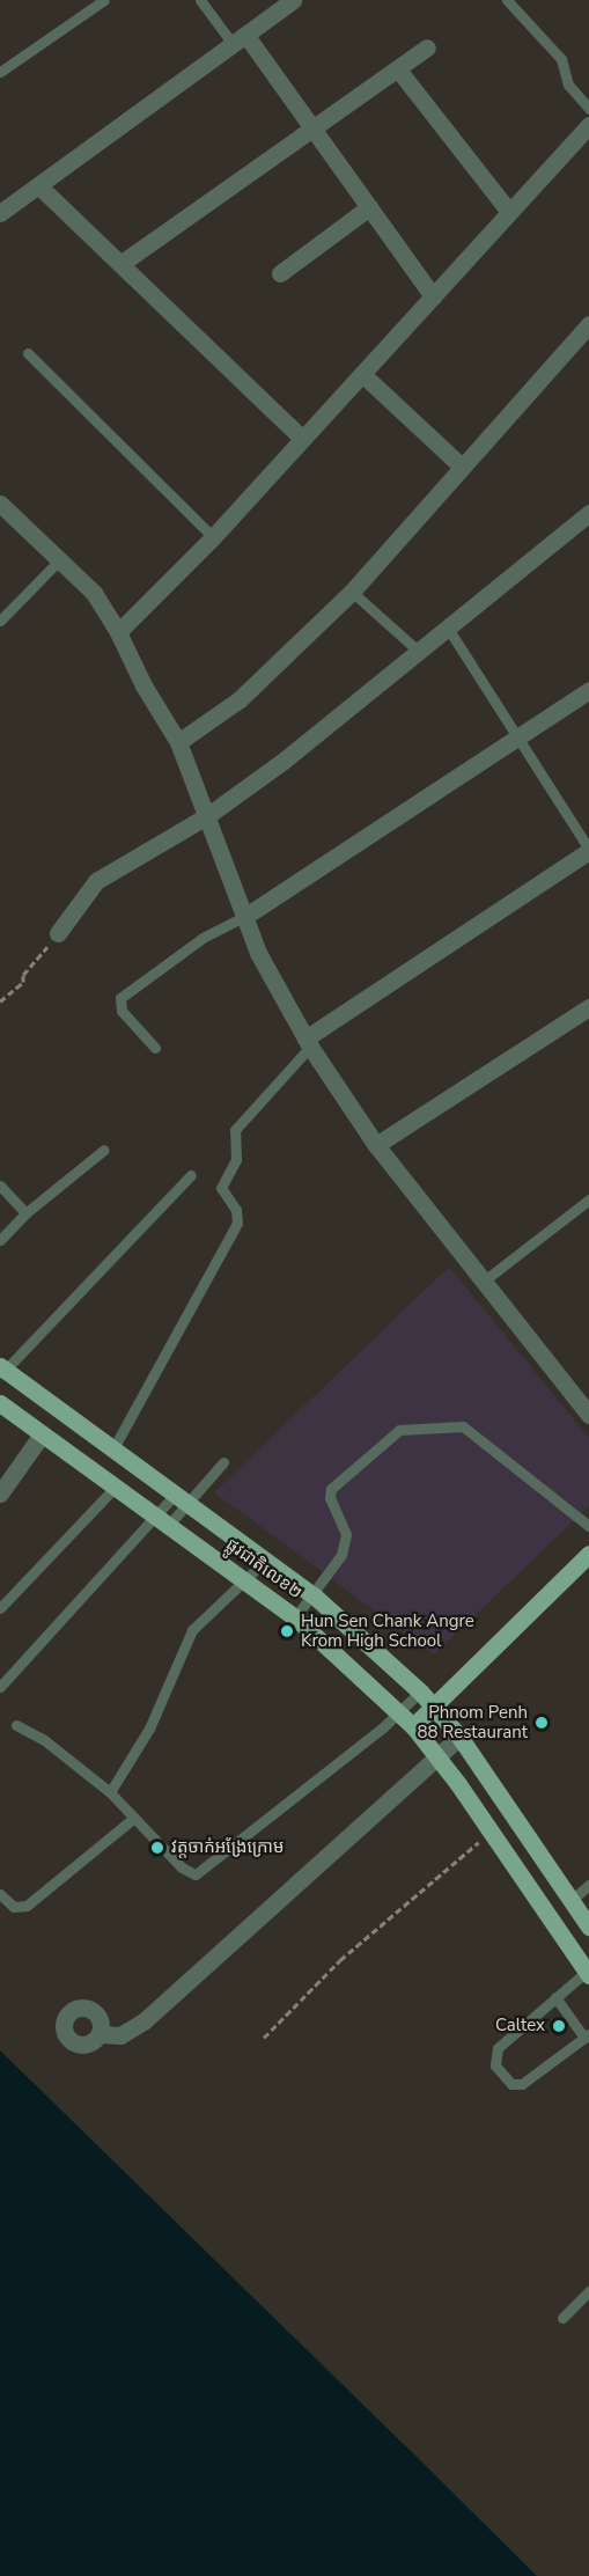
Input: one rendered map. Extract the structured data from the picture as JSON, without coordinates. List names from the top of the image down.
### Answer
{
  "streets": {
    "main road": ["ផ្លូវជាតិលេខ២"]
  },
  "places": [
    "Hun Sen Chank Angre Krom High School",
    "Phnom Penh 88 Restaurant",
    "វត្តចាក់អង្រែក្រោម",
    "Caltex"
  ]
}
